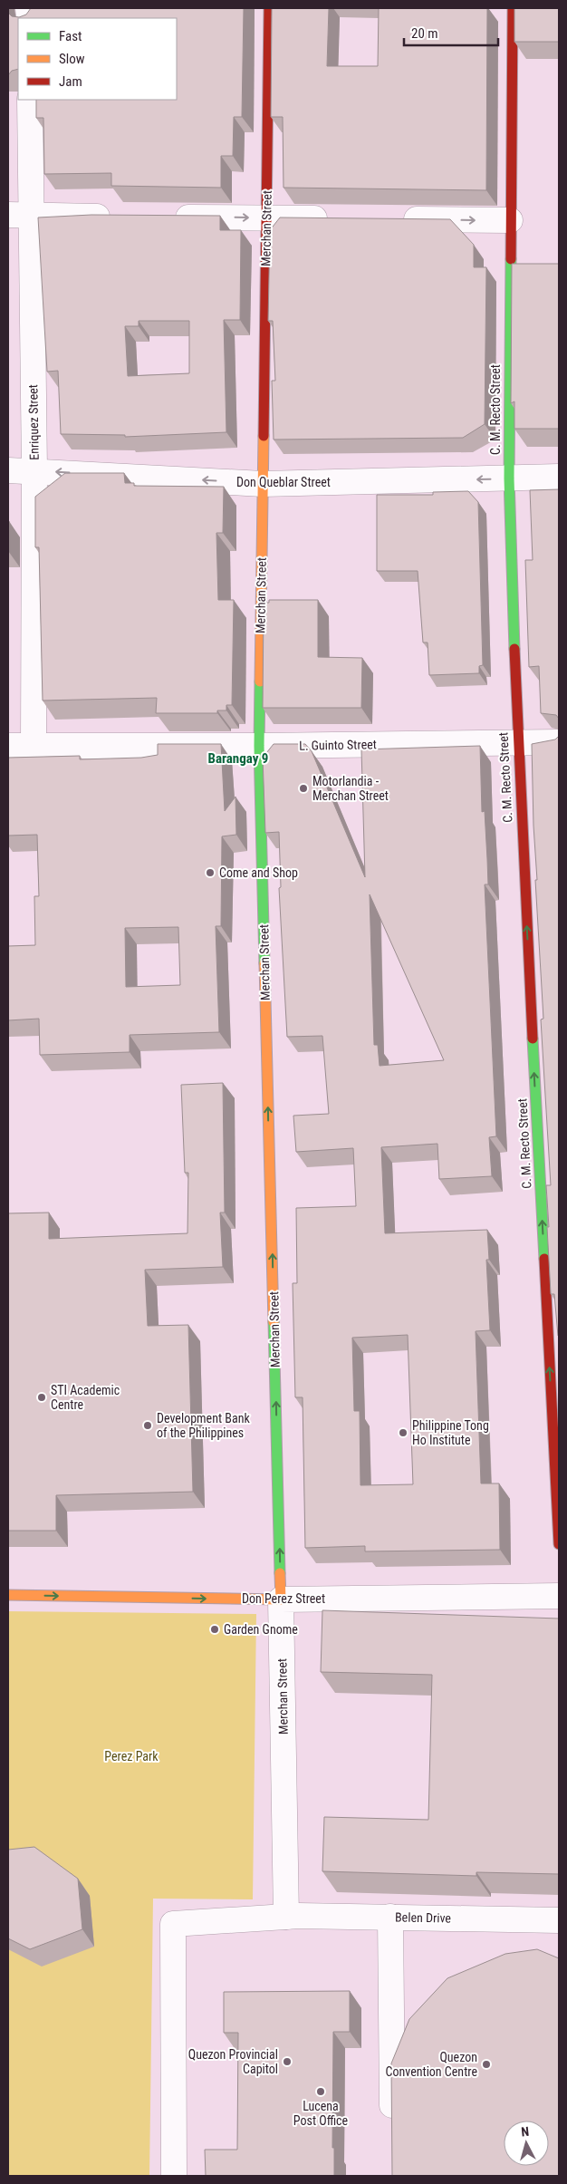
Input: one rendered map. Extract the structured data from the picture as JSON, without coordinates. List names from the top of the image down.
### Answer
{
  "streets": {
    "main road": ["Merchan Street", "C. M. Recto Street", "Don Perez Street"],
    "street": [
      "Enriquez Street",
      "Don Queblar Street",
      "L. Guinto Street",
      "Belen Drive"
    ]
  },
  "crossings": [
    ["Merchan Street", "Don Queblar Street"],
    ["Merchan Street", "L. Guinto Street"],
    ["Merchan Street", "Don Perez Street"],
    ["Merchan Street", "Belen Drive"],
    ["C. M. Recto Street", "Don Queblar Street"],
    ["C. M. Recto Street", "L. Guinto Street"],
    ["Enriquez Street", "Don Queblar Street"],
    ["Enriquez Street", "L. Guinto Street"]
  ],
  "one_way": [
    "Merchan Street",
    "C. M. Recto Street",
    "Don Queblar Street",
    "Don Perez Street"
  ],
  "districts": ["Barangay 9"],
  "parks": ["Perez Park"],
  "places": [
    "Motorlandia - Merchan Street",
    "Come and Shop",
    "STI Academic Centre",
    "Development Bank of the Philippines",
    "Philippine Tong Ho Institute",
    "Garden Gnome",
    "Quezon Provincial Capitol",
    "Quezon Convention Centre",
    "Lucena Post Office"
  ],
  "legend": ["Fast", "Slow", "Jam"],
  "scale_bar": "20 m",
  "north": "top"
}
